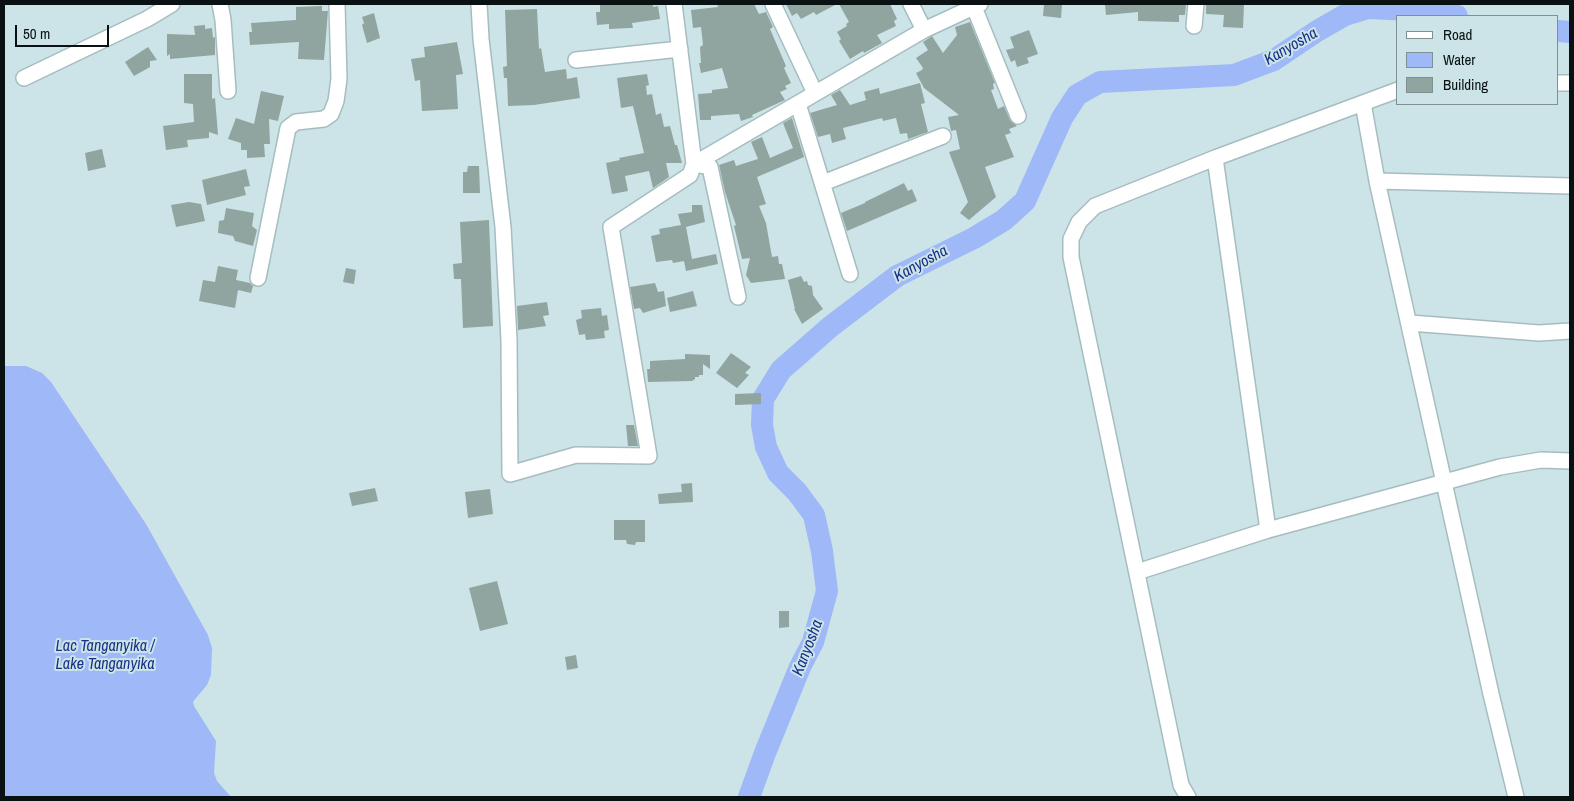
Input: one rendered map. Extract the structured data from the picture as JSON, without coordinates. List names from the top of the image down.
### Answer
{
  "water": ["Kanyosha", "Lac Tanganyika / Lake Tanganyika"],
  "legend": ["Road", "Water", "Building"],
  "scale_bar": "50 m"
}
